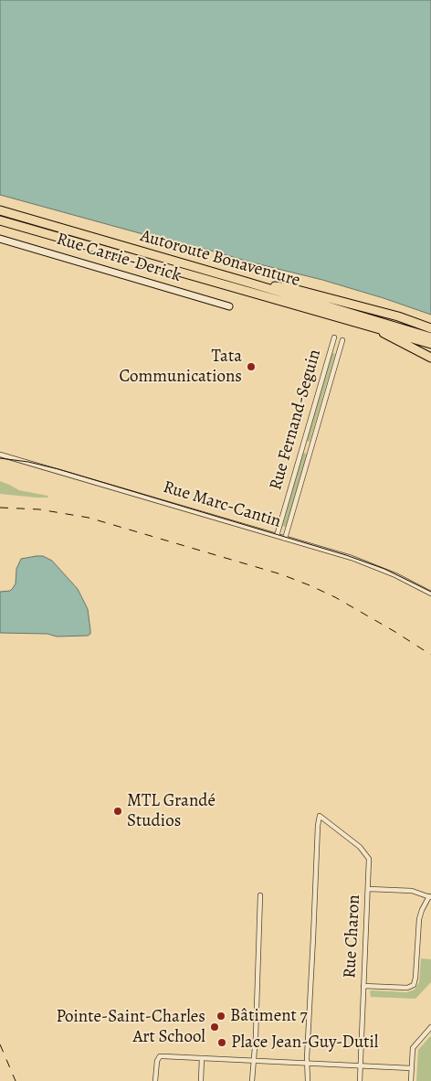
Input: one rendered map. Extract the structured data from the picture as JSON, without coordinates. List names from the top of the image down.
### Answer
{
  "streets": {
    "highway": ["Autoroute Bonaventure"],
    "street": [
      "Rue Carrie-Derick",
      "Rue Fernand-Seguin",
      "Rue Marc-Cantin",
      "Rue Charon"
    ]
  },
  "crossings": [
    ["Rue Fernand-Seguin", "Rue Marc-Cantin"]
  ],
  "places": [
    "Tata Communications",
    "MTL Grandé Studios",
    "Bâtiment 7",
    "Pointe-Saint-Charles Art School",
    "Place Jean-Guy-Dutil"
  ]
}
